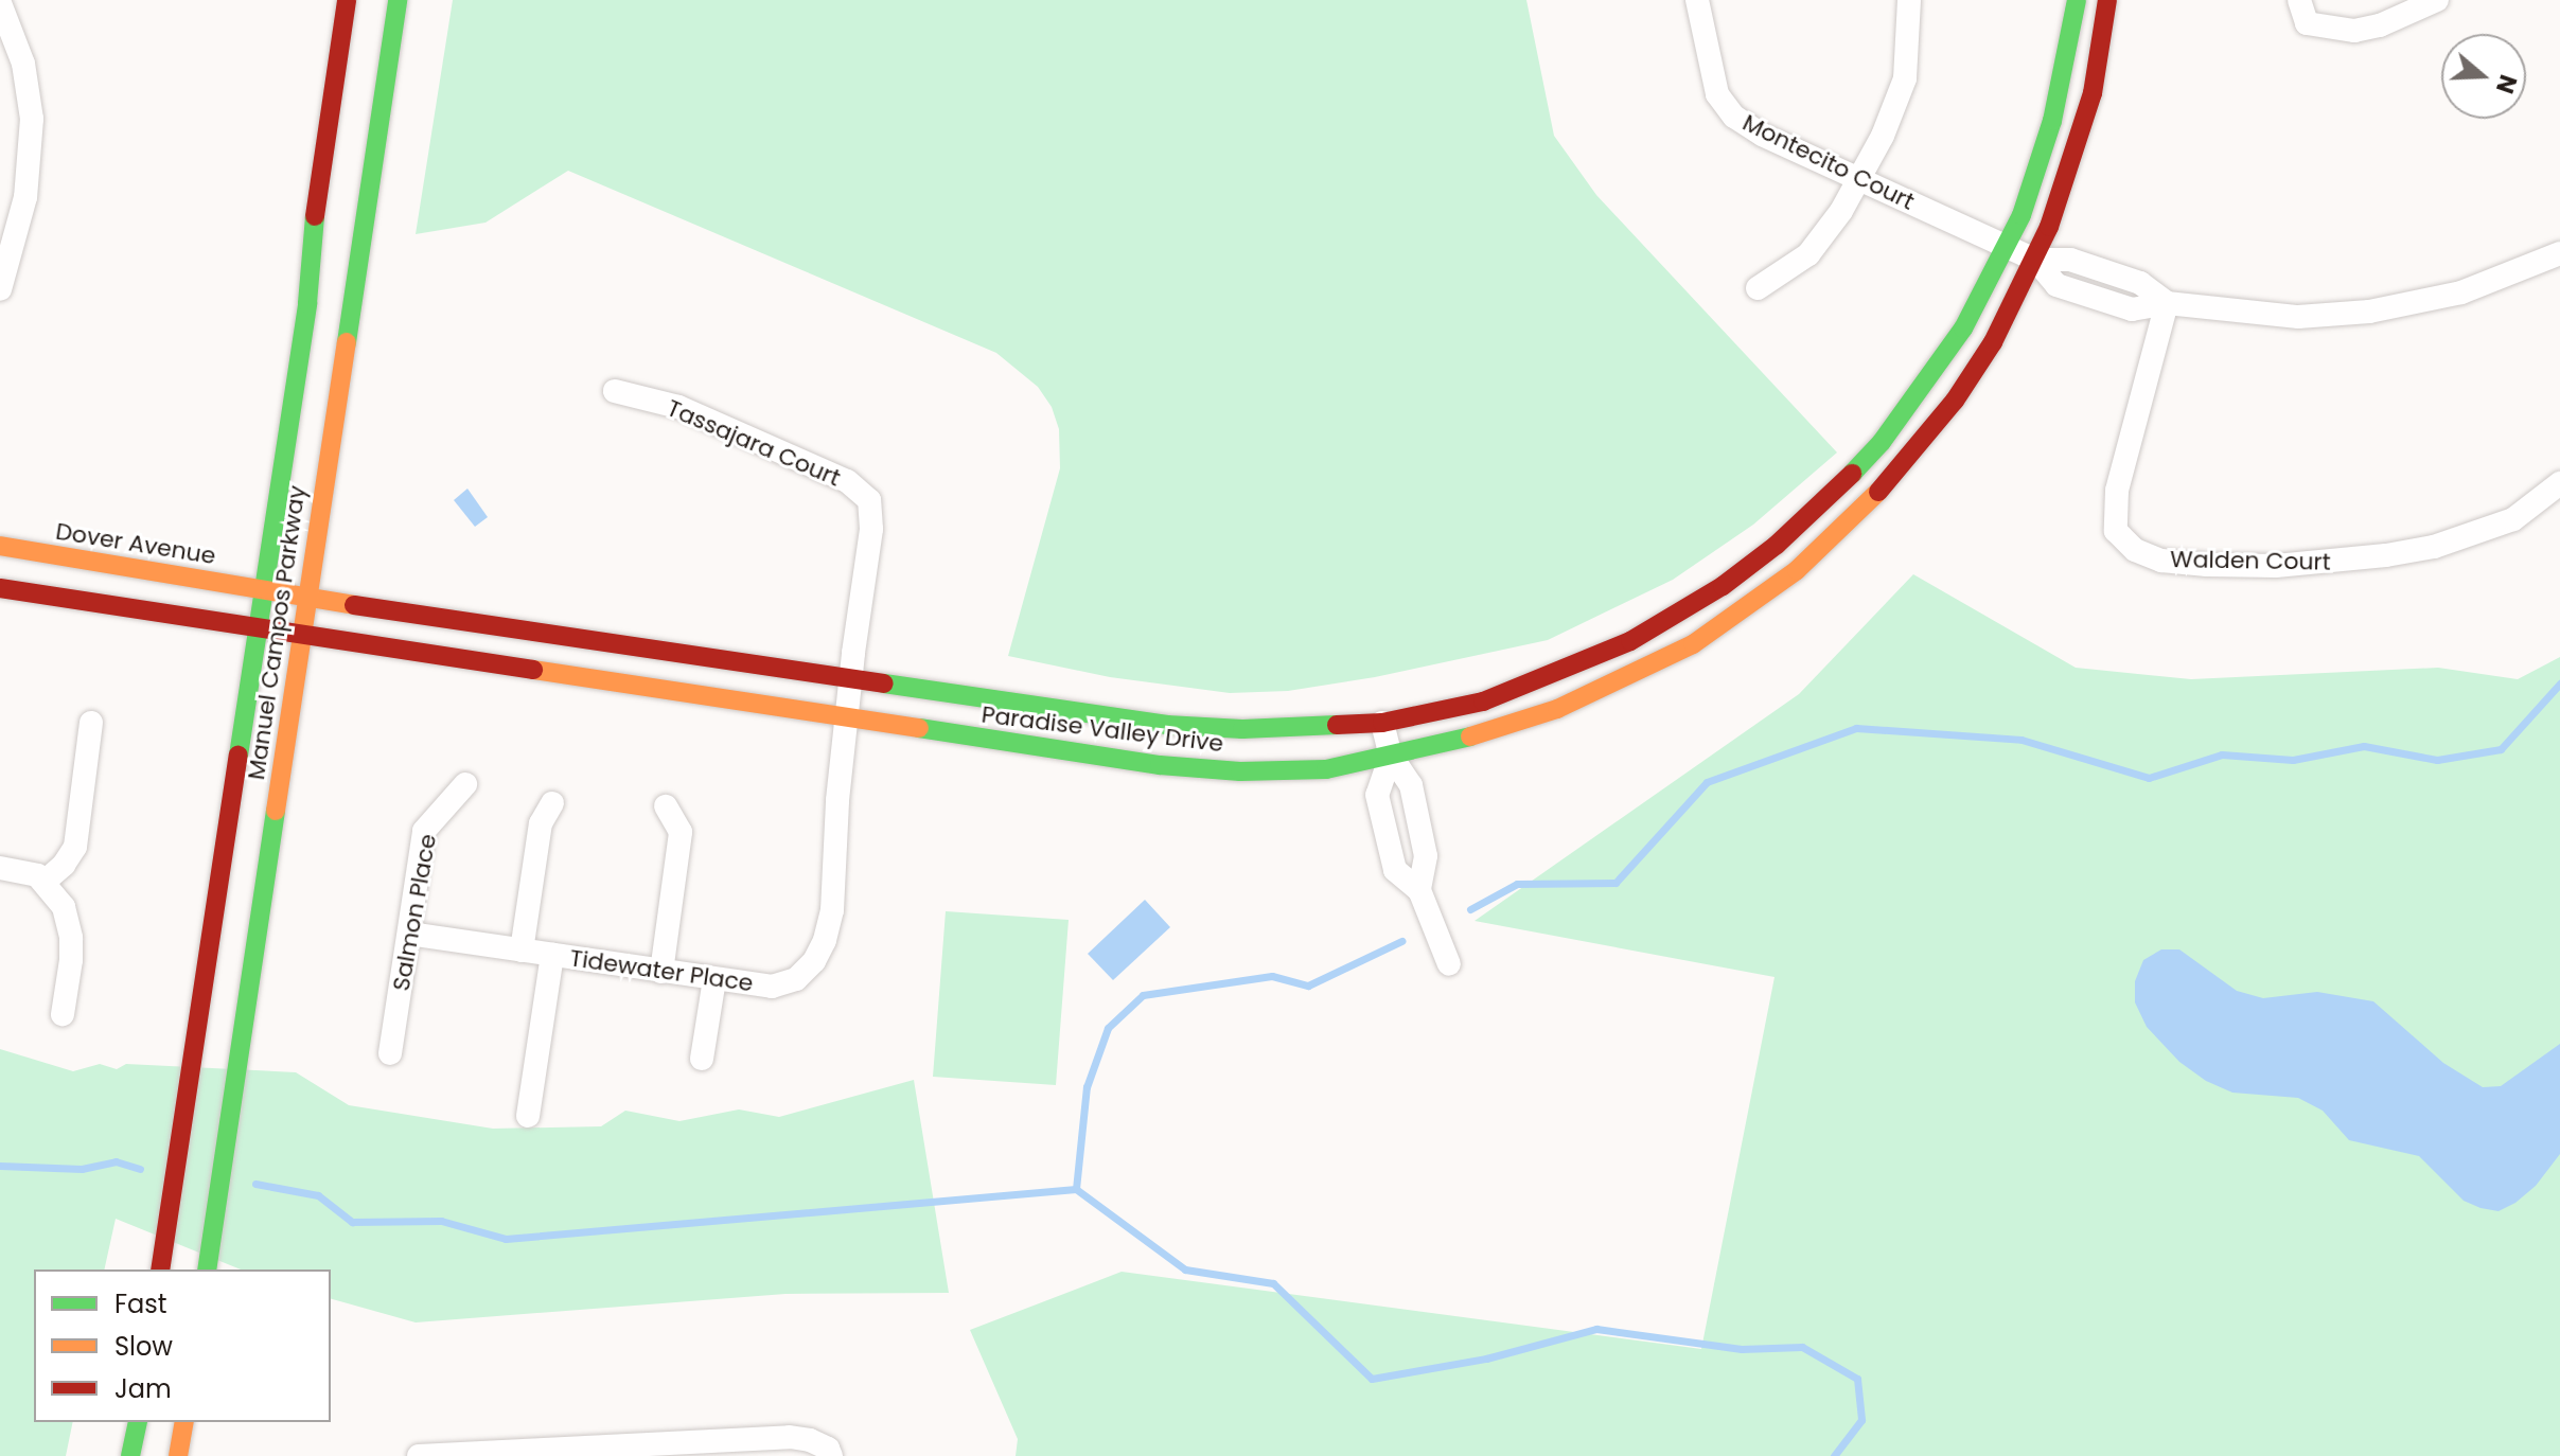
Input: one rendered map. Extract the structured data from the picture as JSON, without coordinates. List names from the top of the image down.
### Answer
{
  "streets": {
    "street": [
      "Montecito Court",
      "Tassajara Court",
      "Dover Avenue",
      "Walden Court",
      "Manuel Campos Parkway",
      "Paradise Valley Drive",
      "Salmon Place",
      "Tidewater Place"
    ]
  },
  "crossings": [
    ["Montecito Court", "Walden Court"],
    ["Montecito Court", "Paradise Valley Drive"],
    ["Tassajara Court", "Paradise Valley Drive"],
    ["Tassajara Court", "Tidewater Place"],
    ["Dover Avenue", "Manuel Campos Parkway"],
    ["Dover Avenue", "Paradise Valley Drive"],
    ["Manuel Campos Parkway", "Paradise Valley Drive"],
    ["Paradise Valley Drive", "Tidewater Place"],
    ["Salmon Place", "Tidewater Place"]
  ],
  "legend": ["Fast", "Slow", "Jam"],
  "north": "right"
}
